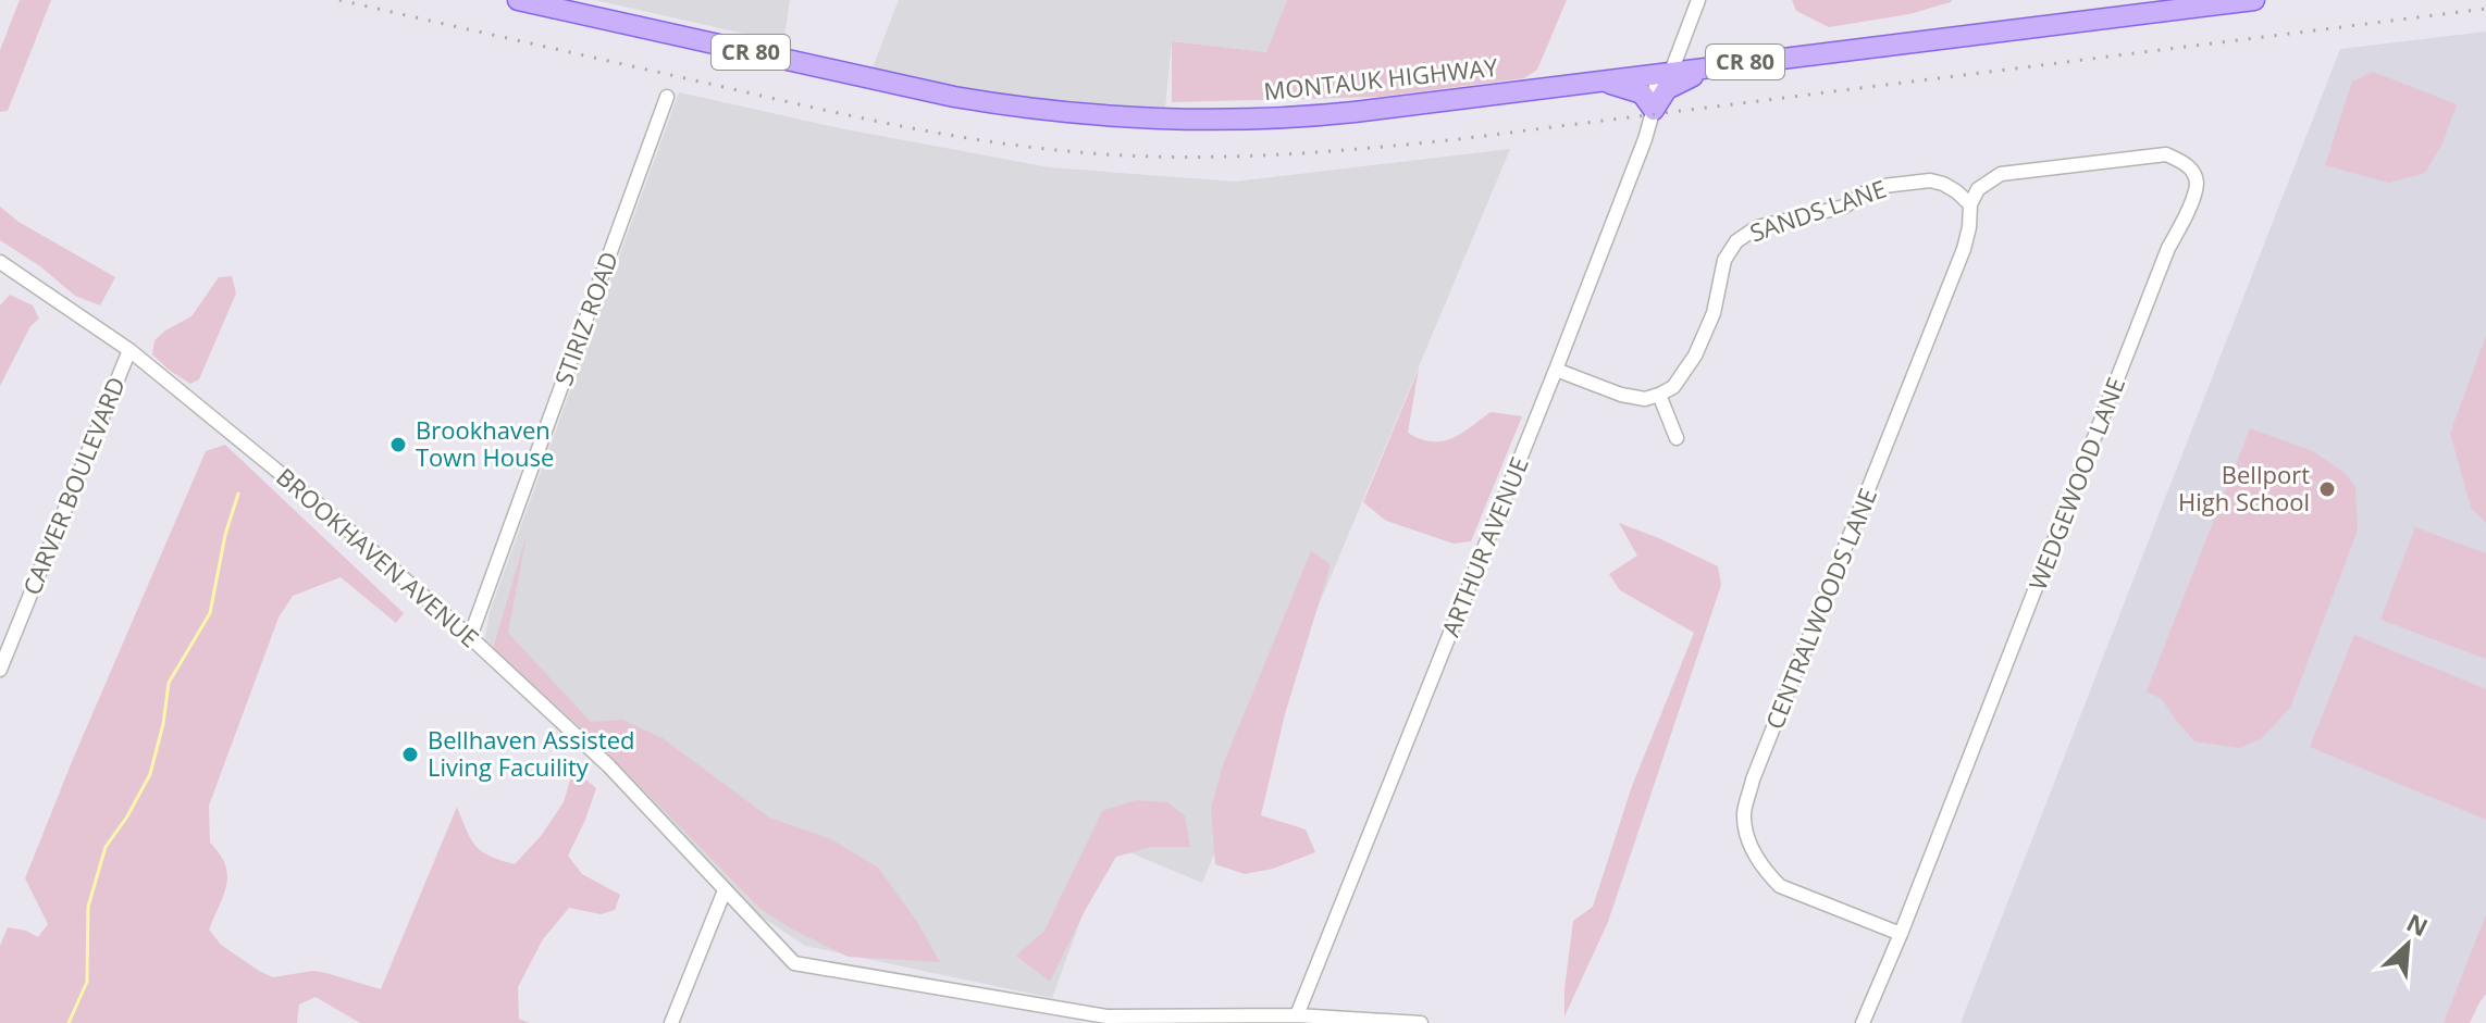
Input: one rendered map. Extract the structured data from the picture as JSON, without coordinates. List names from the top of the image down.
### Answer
{
  "streets": {
    "main road": ["CR 80", "MONTAUK HIGHWAY"],
    "street": [
      "SANDS LANE",
      "STIRIZ ROAD",
      "WEDGEWOOD LANE",
      "CARVER BOULEVARD",
      "ARTHUR AVENUE",
      "BROOKHAVEN AVENUE",
      "CENTRALWOODS LANE"
    ]
  },
  "crossings": [
    ["MONTAUK HIGHWAY", "ARTHUR AVENUE"],
    ["SANDS LANE", "WEDGEWOOD LANE"],
    ["SANDS LANE", "CENTRALWOODS LANE"],
    ["STIRIZ ROAD", "BROOKHAVEN AVENUE"],
    ["WEDGEWOOD LANE", "CENTRALWOODS LANE"],
    ["CARVER BOULEVARD", "BROOKHAVEN AVENUE"],
    ["ARTHUR AVENUE", "BROOKHAVEN AVENUE"]
  ],
  "places": ["Brookhaven Town House", "Bellport High School", "Bellhaven Assisted Living Facuility"],
  "north": "top right"
}
